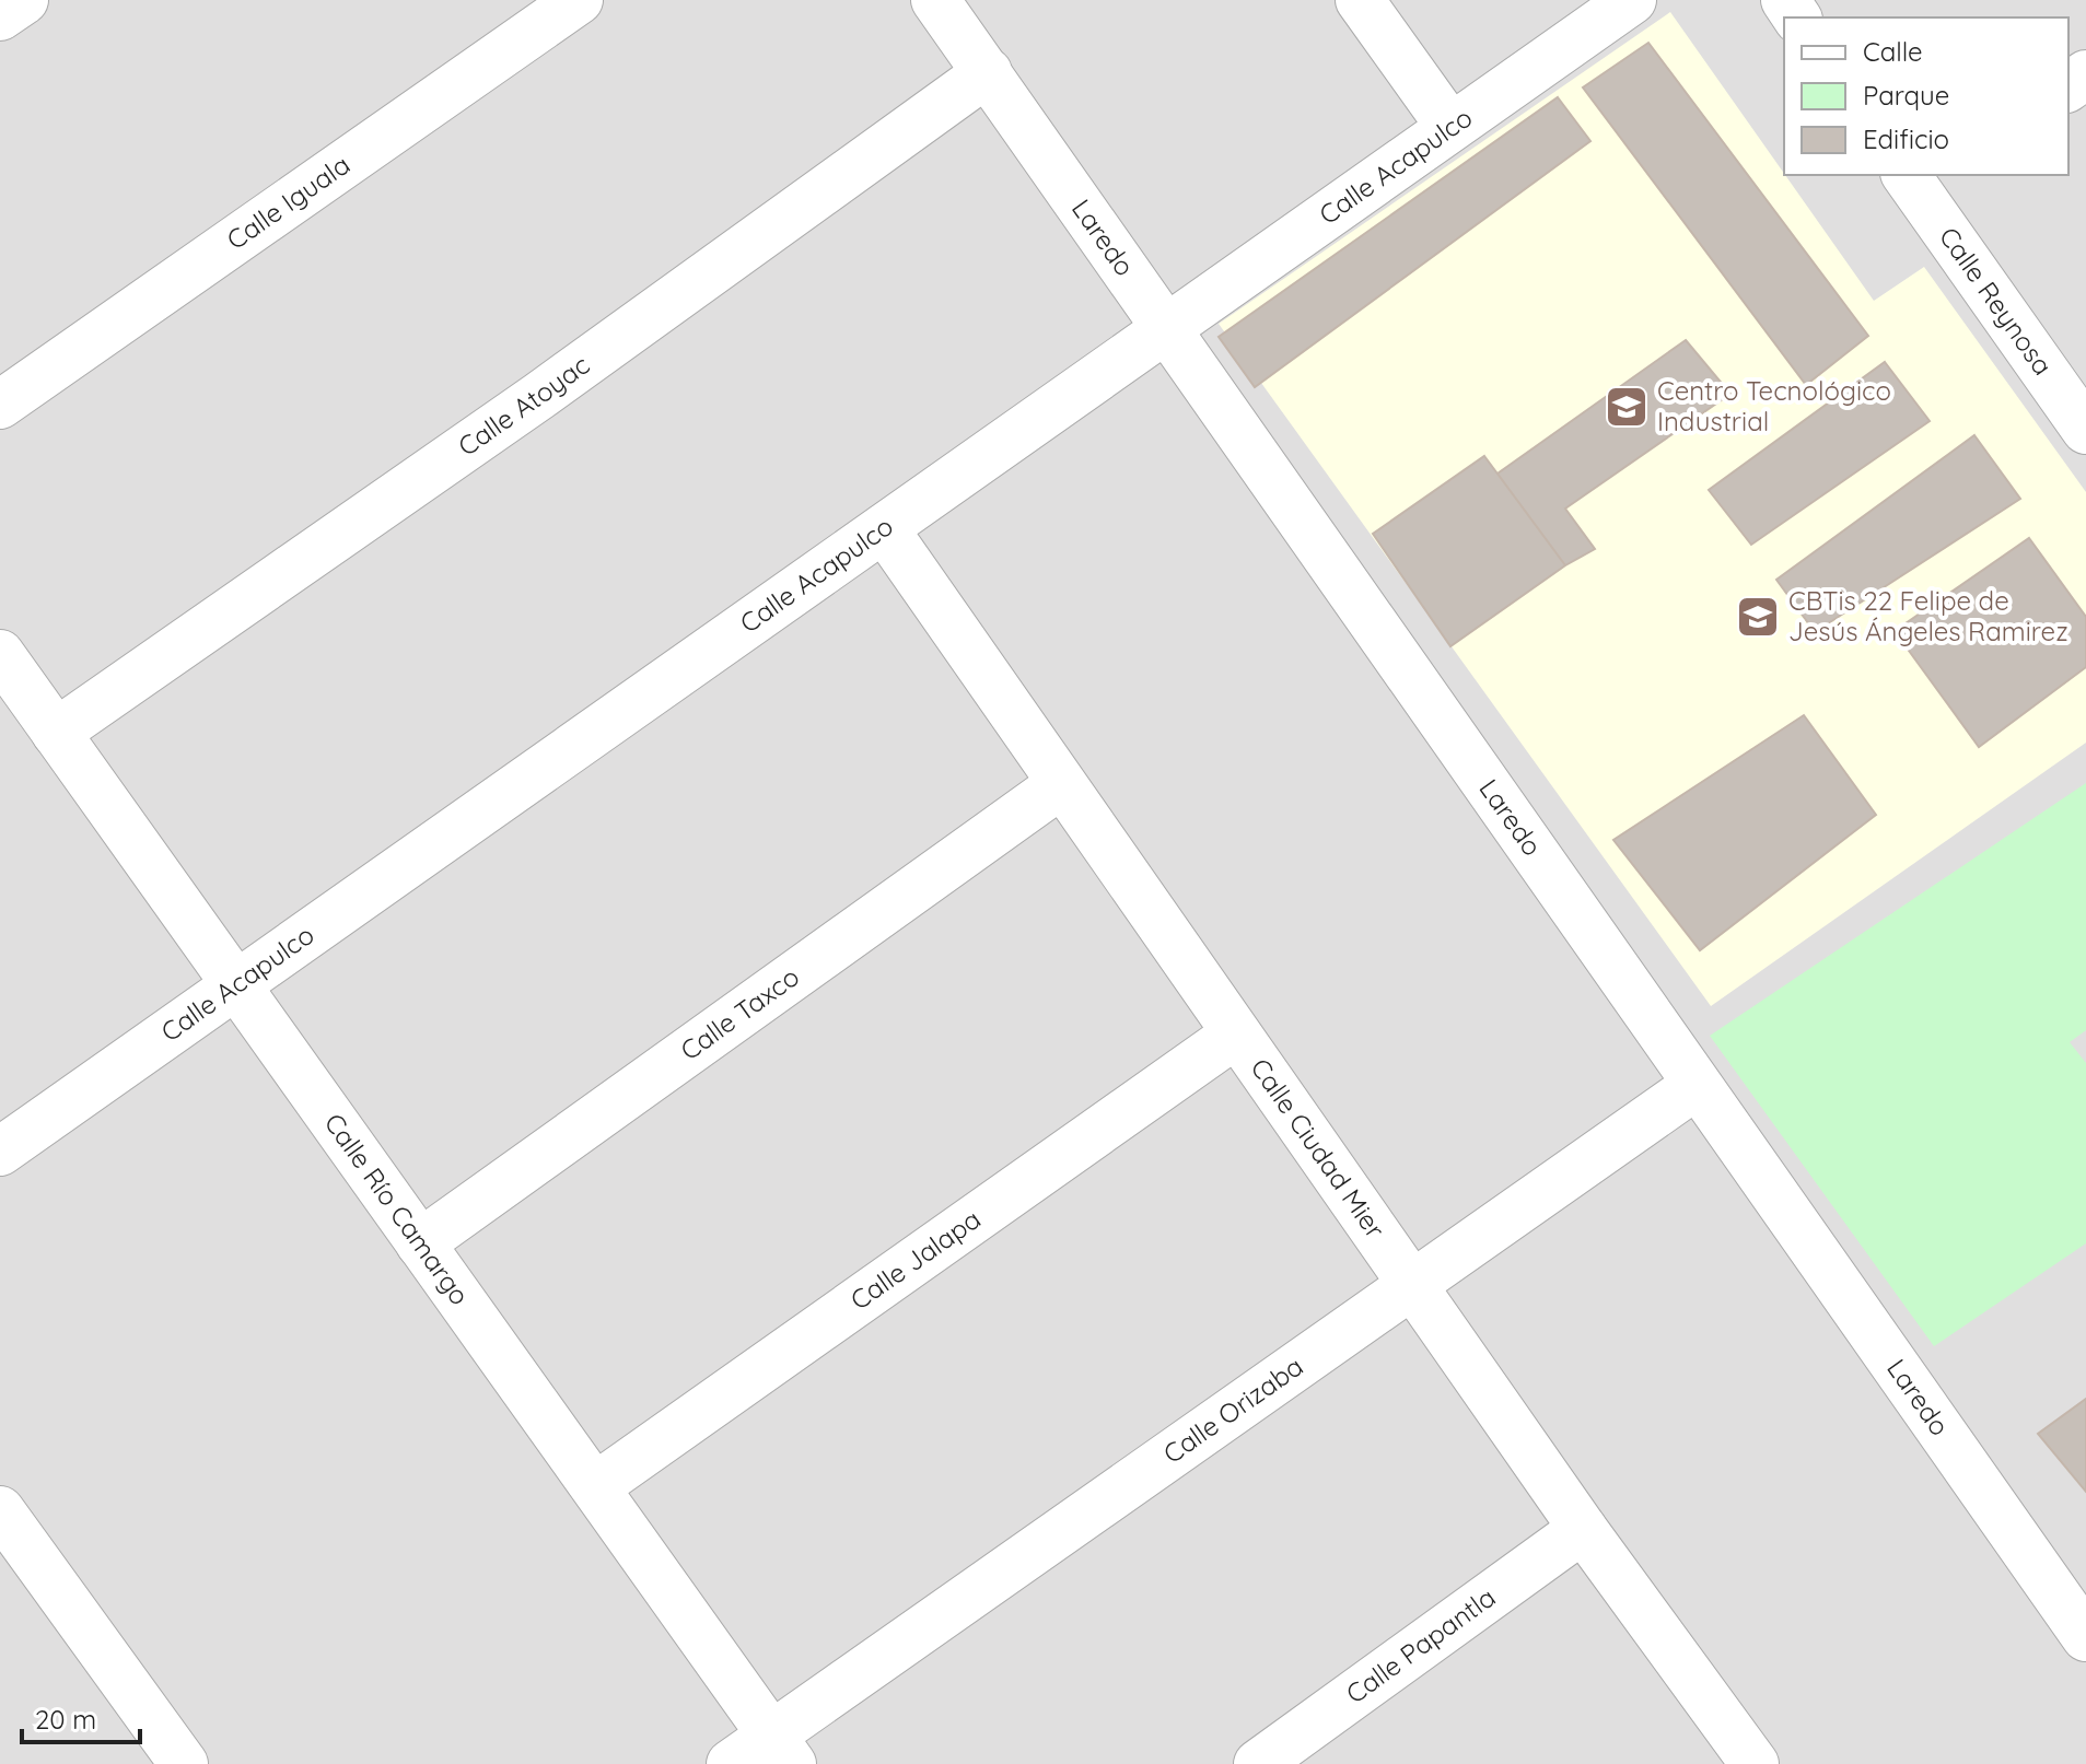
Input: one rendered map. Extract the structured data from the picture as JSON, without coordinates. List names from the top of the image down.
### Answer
{
  "streets": {
    "street": [
      "Calle Acapulco",
      "Calle Iguala",
      "Laredo",
      "Calle Reynosa",
      "Calle Atoyac",
      "Calle Taxco",
      "Calle Ciudad Mier",
      "Calle Río Camargo",
      "Calle Jalapa",
      "Calle Orizaba",
      "Calle Papantla"
    ]
  },
  "crossings": [
    ["Calle Acapulco", "Laredo"],
    ["Calle Acapulco", "Calle Ciudad Mier"],
    ["Calle Acapulco", "Calle Río Camargo"],
    ["Laredo", "Calle Atoyac"],
    ["Laredo", "Calle Orizaba"],
    ["Calle Atoyac", "Calle Río Camargo"],
    ["Calle Taxco", "Calle Ciudad Mier"],
    ["Calle Taxco", "Calle Río Camargo"],
    ["Calle Ciudad Mier", "Calle Jalapa"],
    ["Calle Ciudad Mier", "Calle Orizaba"],
    ["Calle Ciudad Mier", "Calle Papantla"],
    ["Calle Río Camargo", "Calle Jalapa"],
    ["Calle Río Camargo", "Calle Orizaba"]
  ],
  "places": {
    "school or university": ["Centro Tecnológico Industrial", "CBTis 22 Felipe de Jesús Ángeles Ramirez"]
  },
  "legend": ["Calle", "Parque", "Edificio"],
  "scale_bar": "20 m"
}
